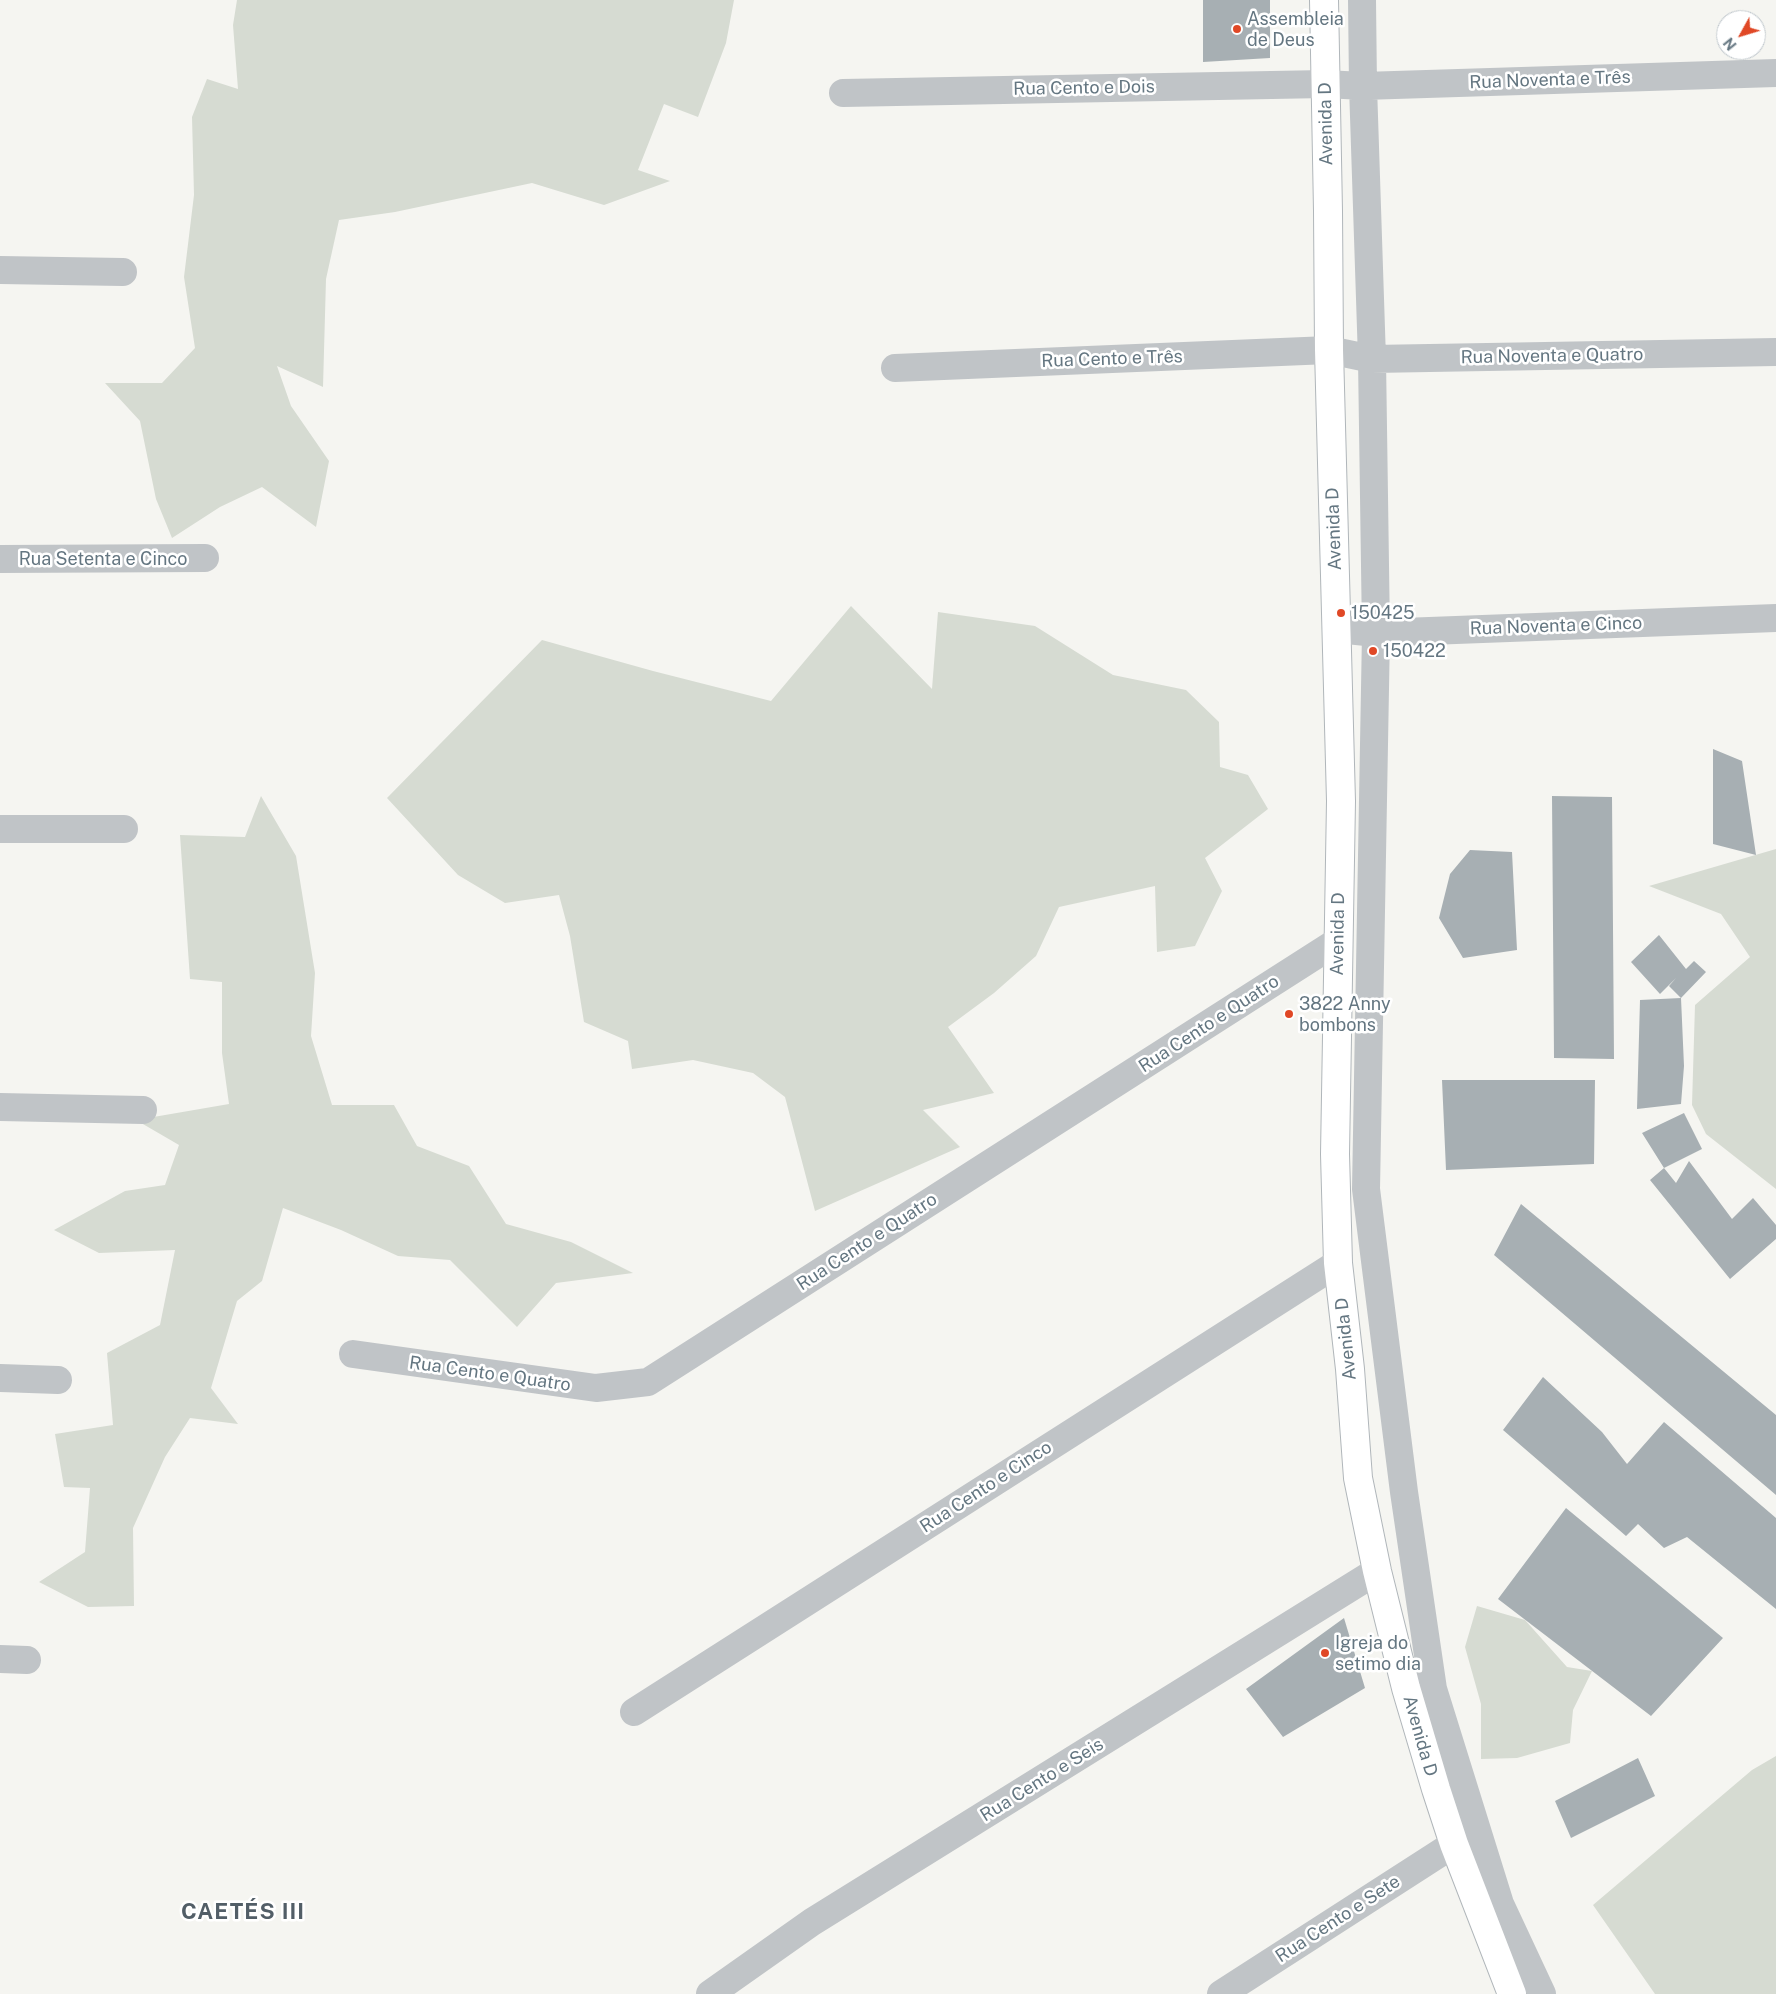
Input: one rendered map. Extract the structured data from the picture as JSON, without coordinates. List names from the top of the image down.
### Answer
{
  "streets": {
    "street": [
      "Rua Noventa e Três",
      "Rua Cento e Dois",
      "Avenida D",
      "Rua Noventa e Quatro",
      "Rua Cento e Três",
      "Rua Setenta e Cinco",
      "Rua Noventa e Cinco",
      "Rua Cento e Quatro",
      "Rua Cento e Cinco",
      "Rua Cento e Seis",
      "Rua Cento e Sete"
    ]
  },
  "crossings": [
    ["Rua Noventa e Três", "Rua Cento e Dois"],
    ["Rua Noventa e Três", "Avenida D"],
    ["Rua Cento e Dois", "Avenida D"],
    ["Avenida D", "Rua Noventa e Quatro"],
    ["Avenida D", "Rua Cento e Três"],
    ["Avenida D", "Rua Noventa e Cinco"],
    ["Avenida D", "Rua Cento e Quatro"],
    ["Avenida D", "Rua Cento e Cinco"],
    ["Avenida D", "Rua Cento e Seis"],
    ["Avenida D", "Rua Cento e Sete"],
    ["Rua Noventa e Quatro", "Rua Cento e Três"]
  ],
  "districts": ["CAETÉS III"],
  "places": [
    "Assembleia de Deus",
    "150425",
    "150422",
    "3822 Anny bombons",
    "Igreja do setimo dia"
  ],
  "north": "bottom left"
}
